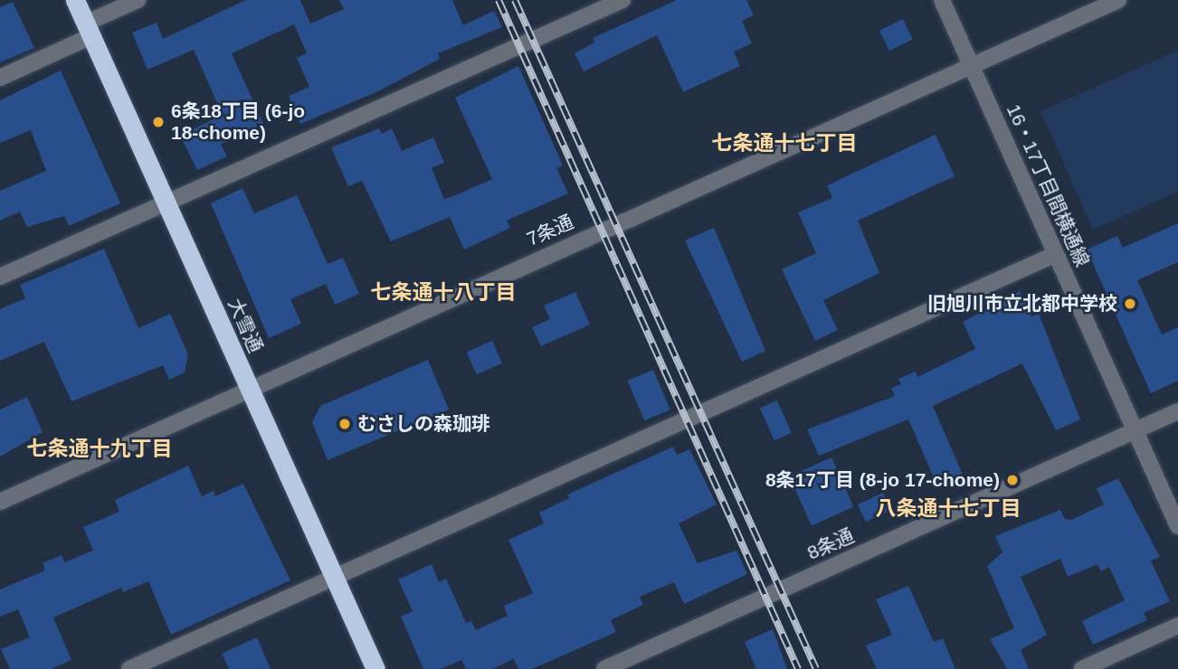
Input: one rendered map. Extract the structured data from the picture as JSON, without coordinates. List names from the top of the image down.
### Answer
{
  "streets": {
    "highway": ["大雪通"],
    "street": ["16・17丁目間横通線", "7条通", "8条通"]
  },
  "crossings": [
    ["16・17丁目間横通線", "7条通"],
    ["16・17丁目間横通線", "8条通"],
    ["7条通", "大雪通"]
  ],
  "districts": [
    "七条通十七丁目",
    "七条通十八丁目",
    "七条通十九丁目",
    "八条通十七丁目"
  ],
  "places": [
    "6条18丁目 (6-jo 18-chome)",
    "旧旭川市立北都中学校",
    "むさしの森珈琲",
    "8条17丁目 (8-jo 17-chome)"
  ]
}
